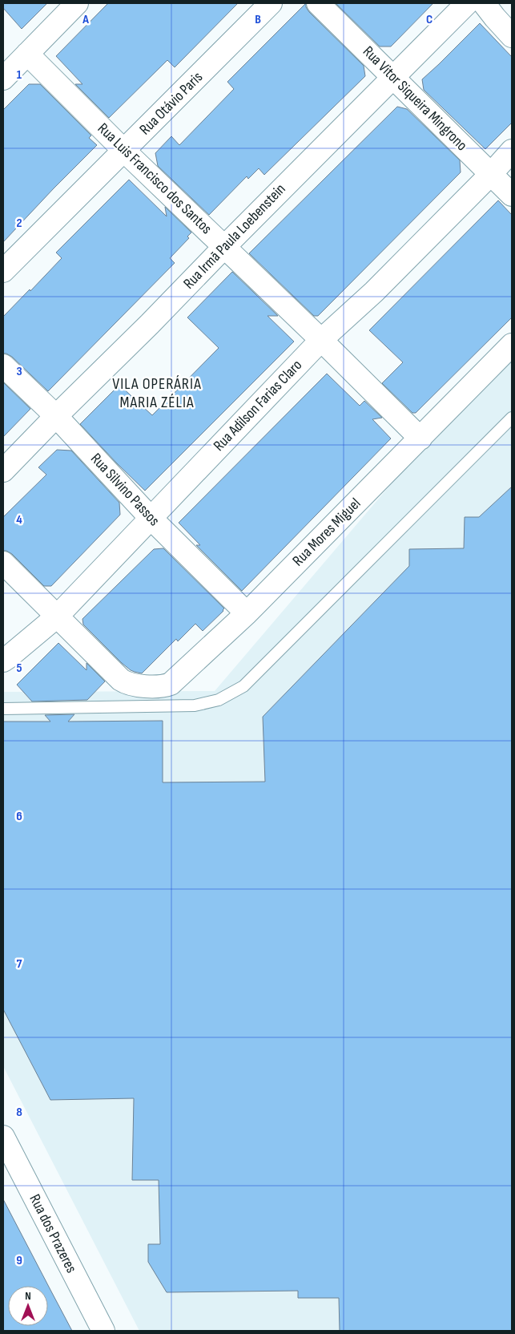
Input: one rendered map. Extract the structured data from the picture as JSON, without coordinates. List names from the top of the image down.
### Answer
{
  "streets": {
    "street": [
      "Rua Vitor Siqueira Mingrono",
      "Rua Otávio Paris",
      "Rua Luis Francisco dos Santos",
      "Rua Irmã Paula Loebenstein",
      "Rua Adilson Farias Claro",
      "Rua Silvino Passos",
      "Rua Mores Miguel",
      "Rua dos Prazeres"
    ]
  },
  "crossings": [
    ["Rua Vitor Siqueira Mingrono", "Rua Irmã Paula Loebenstein"],
    ["Rua Vitor Siqueira Mingrono", "Rua Adilson Farias Claro"],
    ["Rua Otávio Paris", "Rua Luis Francisco dos Santos"],
    ["Rua Luis Francisco dos Santos", "Rua Irmã Paula Loebenstein"],
    ["Rua Luis Francisco dos Santos", "Rua Adilson Farias Claro"],
    ["Rua Luis Francisco dos Santos", "Rua Mores Miguel"],
    ["Rua Irmã Paula Loebenstein", "Rua Silvino Passos"],
    ["Rua Adilson Farias Claro", "Rua Silvino Passos"],
    ["Rua Adilson Farias Claro", "Rua Mores Miguel"],
    ["Rua Silvino Passos", "Rua Mores Miguel"]
  ],
  "districts": ["VILA OPERÁRIA MARIA ZÉLIA"],
  "north": "top",
  "grid": {
    "columns": ["A", "B", "C"],
    "rows": [
      "1",
      "2",
      "3",
      "4",
      "5",
      "6",
      "7",
      "8",
      "9"
    ]
  }
}
